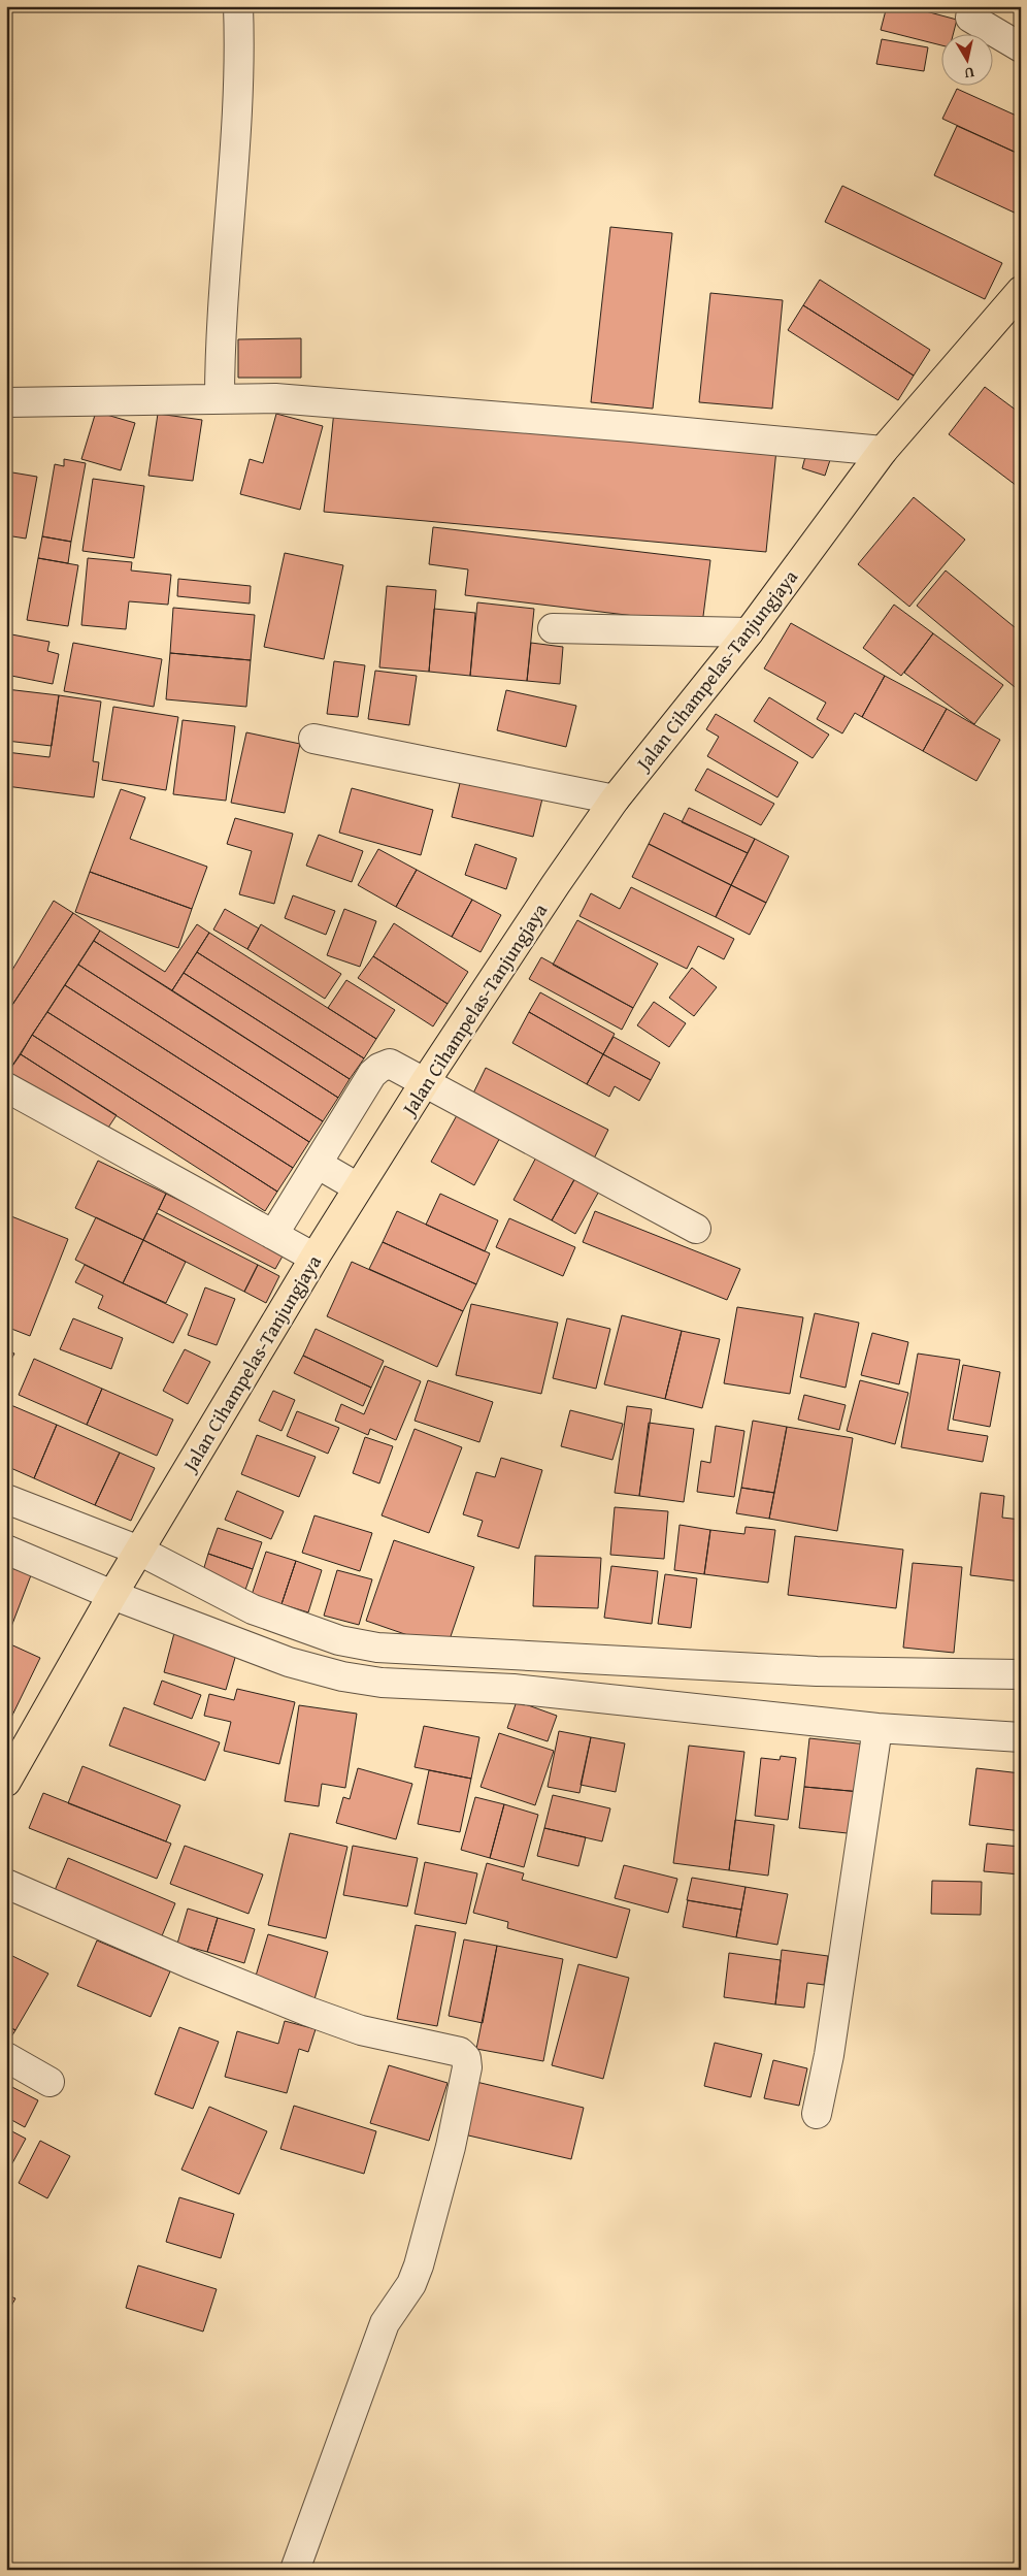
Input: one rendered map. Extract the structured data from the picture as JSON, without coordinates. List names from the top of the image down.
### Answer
{
  "streets": {
    "main road": ["Jalan Cihampelas-Tanjungjaya"]
  },
  "north": "bottom"
}
